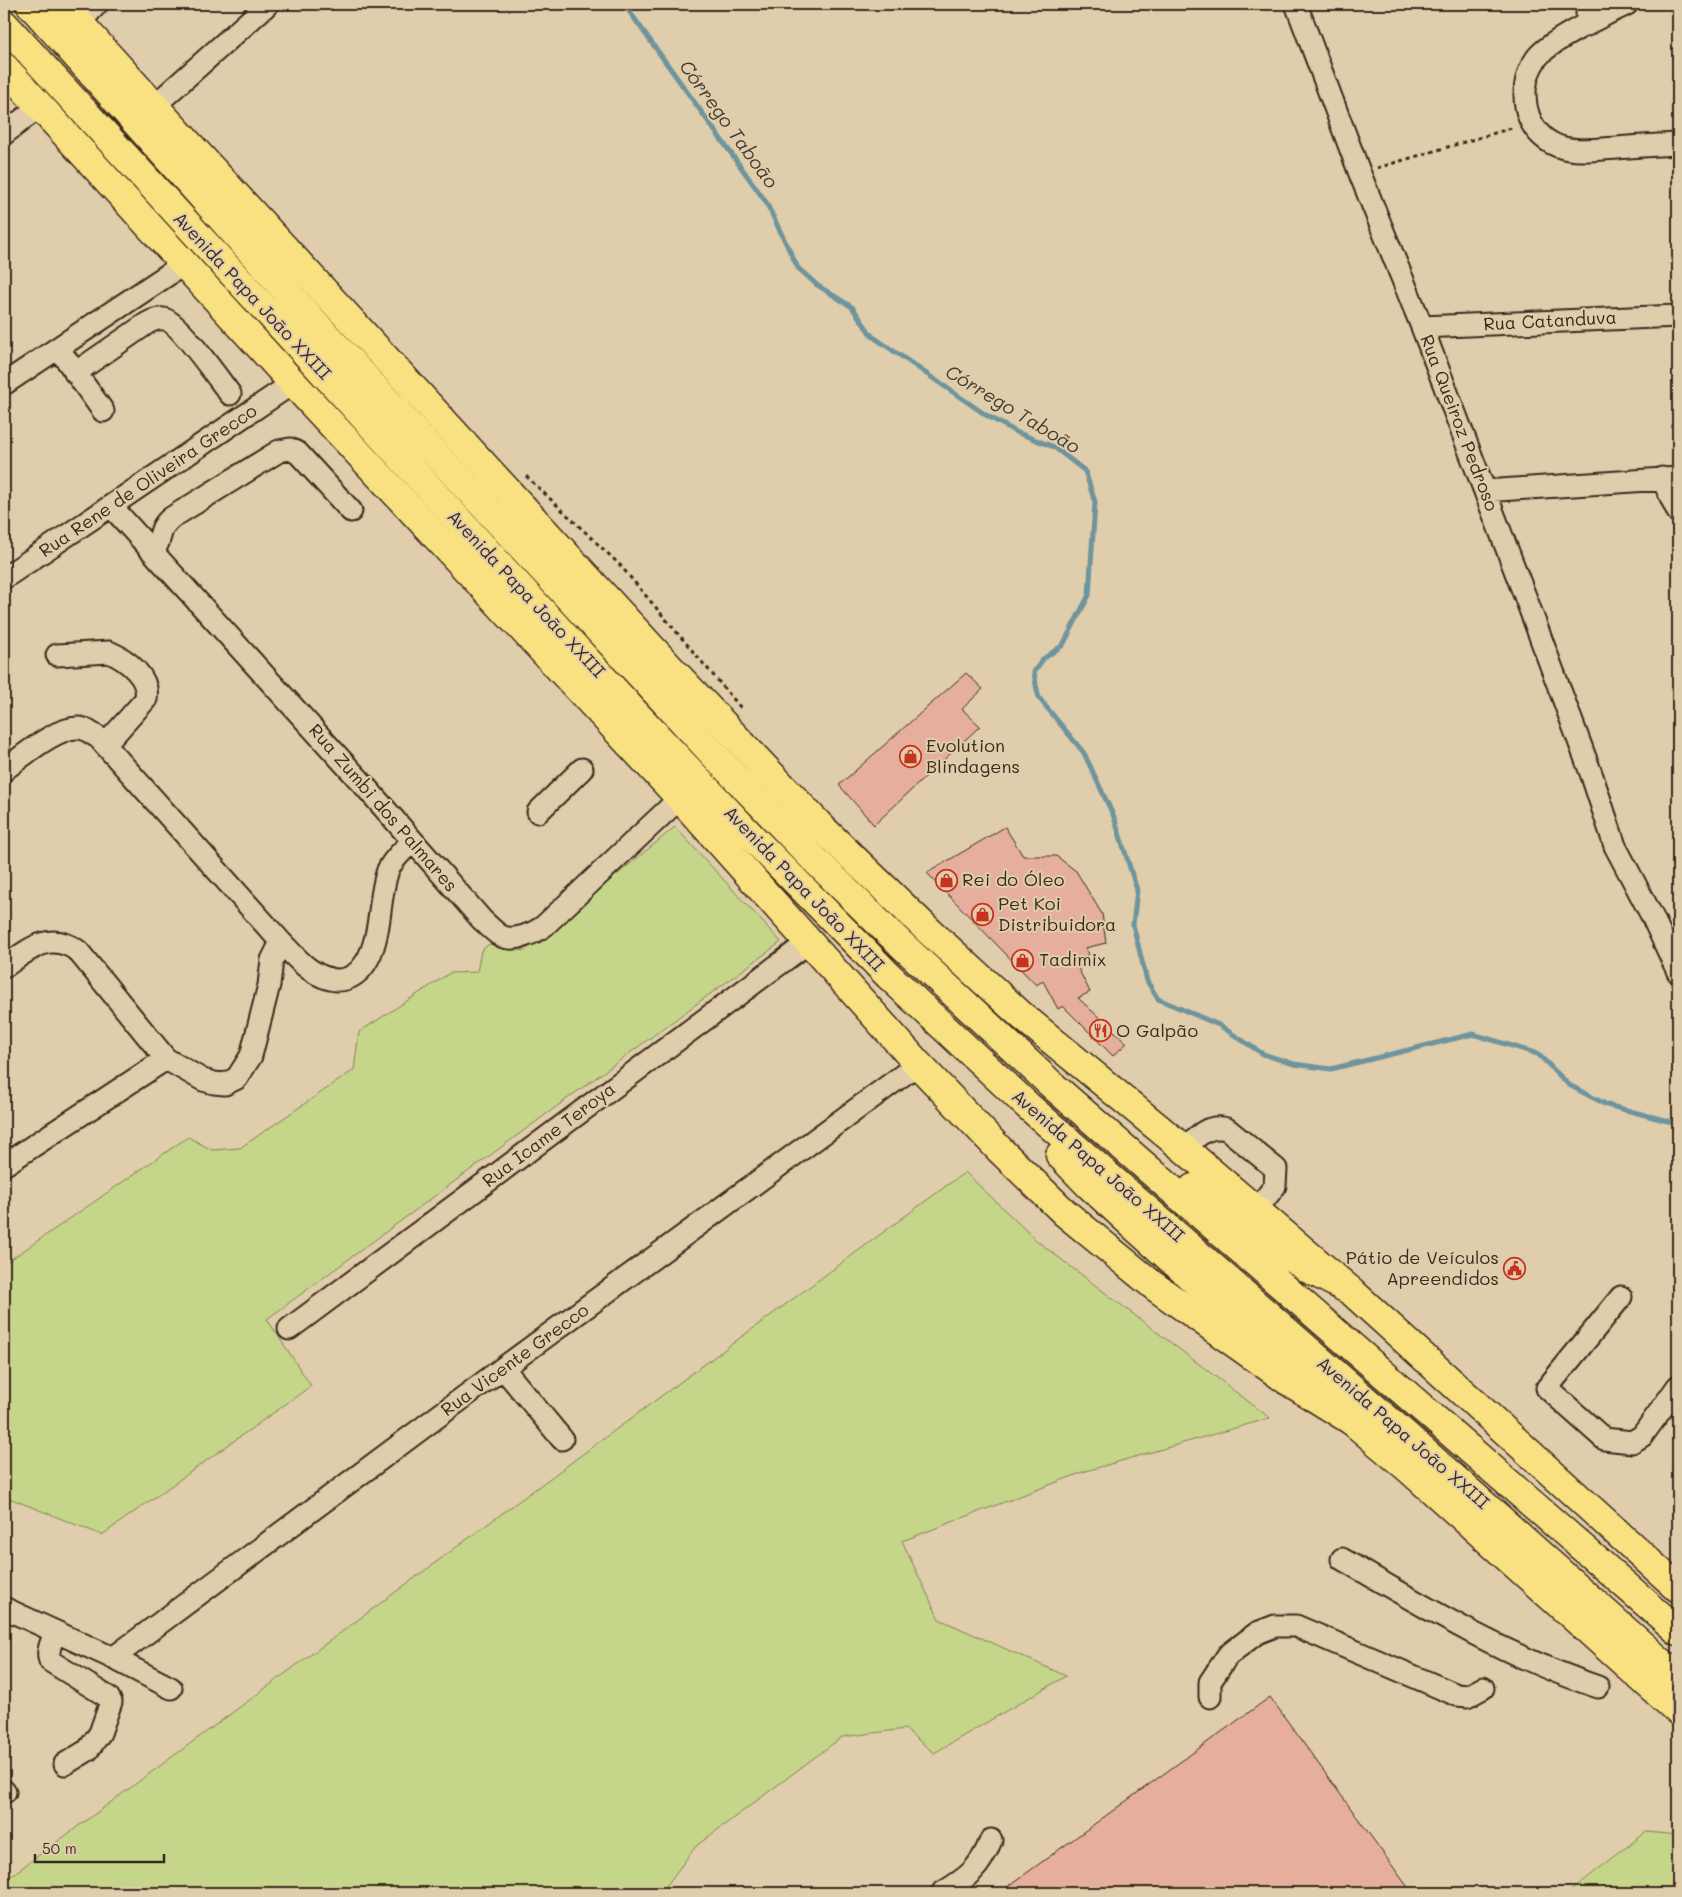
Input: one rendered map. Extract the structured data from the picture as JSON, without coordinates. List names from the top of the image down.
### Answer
{
  "streets": {
    "main road": ["Avenida Papa João XXIII"],
    "street": [
      "Rua Catanduva",
      "Rua Queiroz Pedroso",
      "Rua Rene de Oliveira Grecco",
      "Rua Zumbi dos Palmares",
      "Rua Icame Teroya",
      "Rua Vicente Grecco"
    ]
  },
  "crossings": [
    ["Avenida Papa João XXIII", "Rua Rene de Oliveira Grecco"],
    ["Avenida Papa João XXIII", "Rua Zumbi dos Palmares"],
    ["Avenida Papa João XXIII", "Rua Icame Teroya"],
    ["Avenida Papa João XXIII", "Rua Vicente Grecco"],
    ["Rua Catanduva", "Rua Queiroz Pedroso"],
    ["Rua Rene de Oliveira Grecco", "Rua Zumbi dos Palmares"]
  ],
  "water": ["Córrego Taboão"],
  "places": {
    "shop": [
      "Evolution Blindagens",
      "Rei do Óleo",
      "Pet Koi Distribuidora",
      "Tadimix"
    ],
    "restaurant": ["O Galpão"],
    "public building": ["Pátio de Veículos Apreendidos"]
  },
  "scale_bar": "50 m"
}
